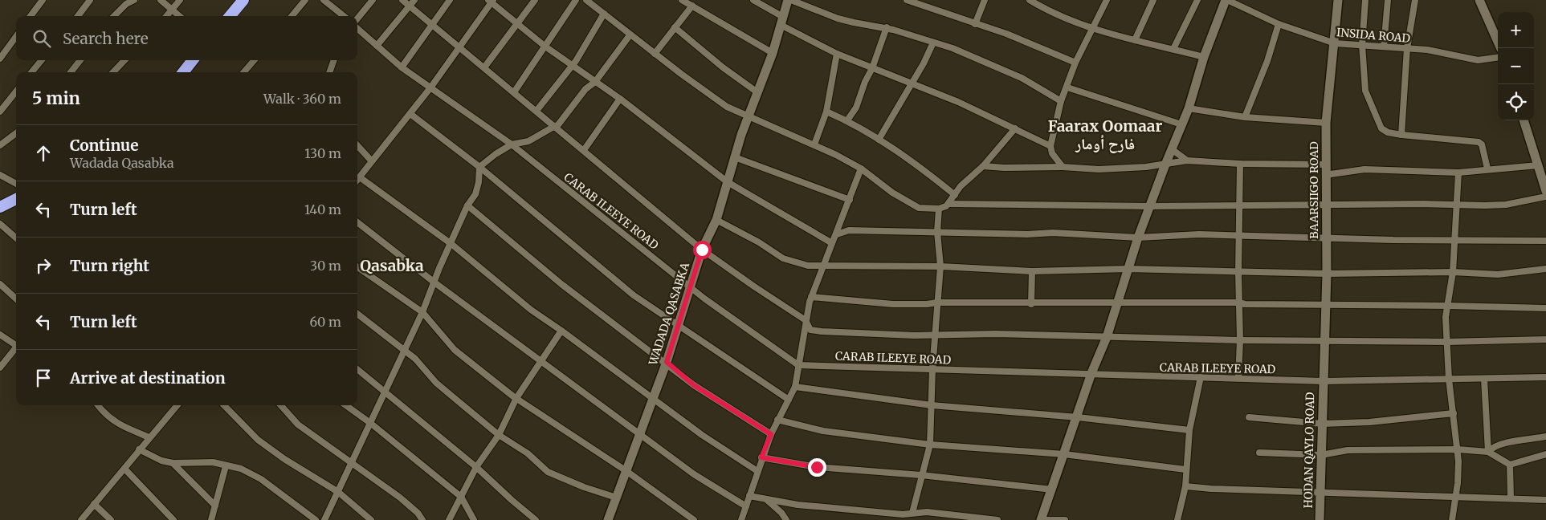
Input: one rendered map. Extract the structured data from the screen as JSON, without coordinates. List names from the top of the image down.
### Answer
{
  "streets": {
    "street": [
      "INSIDA ROAD",
      "BAARSIIGO ROAD",
      "CARAB ILEEYE ROAD",
      "WADADA QASABKA",
      "HODAN QAYLO ROAD"
    ]
  },
  "crossings": [
    ["INSIDA ROAD", "BAARSIIGO ROAD"],
    ["BAARSIIGO ROAD", "CARAB ILEEYE ROAD"],
    ["BAARSIIGO ROAD", "HODAN QAYLO ROAD"],
    ["CARAB ILEEYE ROAD", "WADADA QASABKA"],
    ["CARAB ILEEYE ROAD", "HODAN QAYLO ROAD"]
  ],
  "districts": ["Faarax Oomaar فارح أومار", "Qasabka"],
  "page": {
    "map_buttons": ["+", "−"],
    "search": "Search here",
    "heading": ["5 min", "Walk · 360 m"],
    "list": [
      ["Continue", "Wadada Qasabka", "130 m"],
      ["Turn left", "140 m"],
      ["Turn right", "30 m"],
      ["Turn left", "60 m"],
      "Arrive at destination"
    ]
  }
}
